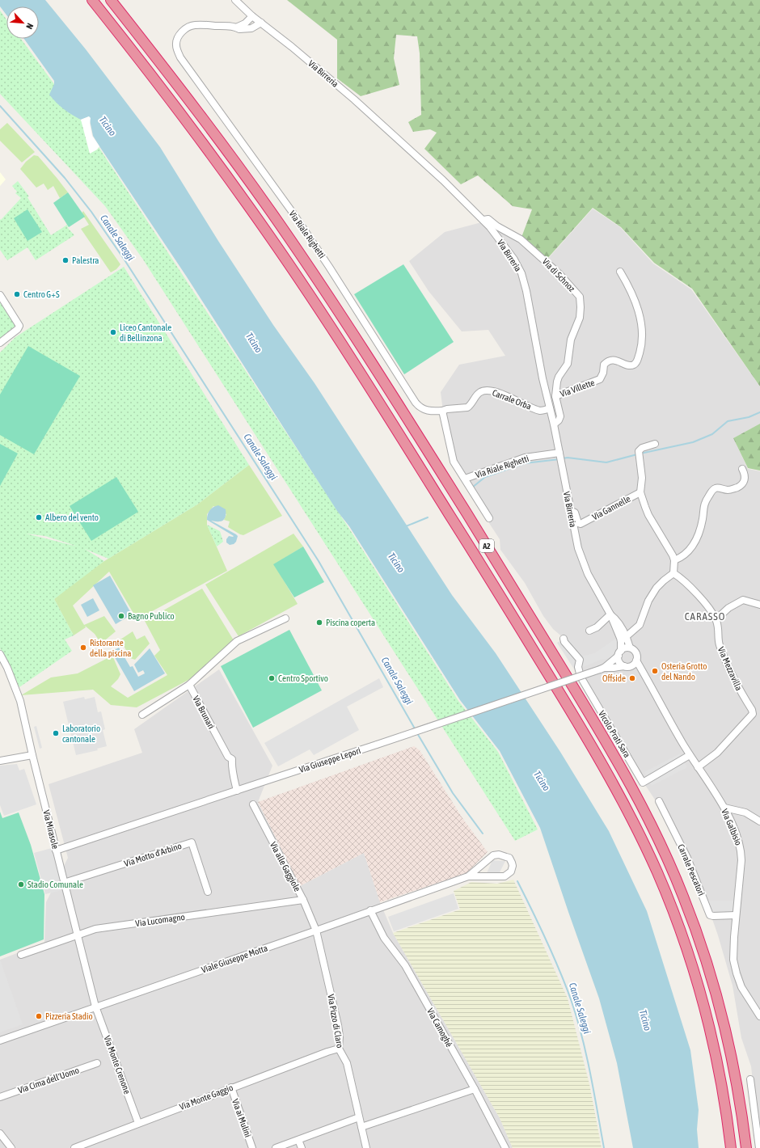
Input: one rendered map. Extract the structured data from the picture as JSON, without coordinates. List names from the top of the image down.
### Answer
{
  "streets": {
    "highway": ["A2"],
    "street": [
      "Via Birreria",
      "Via Riale Righetti",
      "Via di Schnoz",
      "Via Villette",
      "Carrale Orba",
      "Via Gannelle",
      "Via Mezzavilla",
      "Via Brunari",
      "Vicolo Prati Sara",
      "Via Giuseppe Lepori",
      "Via Galbisio",
      "Via Mirasole",
      "Via Motto d'Arbino",
      "Via alle Gaggiole",
      "Carrale Pescatori",
      "Via Lucomagno",
      "Viale Giuseppe Motta",
      "Via Pizzo di Claro",
      "Via Camoghé",
      "Via Monte Crenone",
      "Via Cima dell'Uomo",
      "Via Monte Gaggio",
      "Via ai Mulini"
    ]
  },
  "crossings": [
    ["Via Birreria", "Via Riale Righetti"],
    ["Via Birreria", "Via di Schnoz"],
    ["Via Birreria", "Via Villette"],
    ["Via Birreria", "Carrale Orba"],
    ["Via Birreria", "Via Gannelle"],
    ["Via Birreria", "Via Giuseppe Lepori"],
    ["Via Birreria", "Via Galbisio"],
    ["Via Riale Righetti", "Carrale Orba"],
    ["Via di Schnoz", "Via Villette"],
    ["Via Brunari", "Via Giuseppe Lepori"],
    ["Vicolo Prati Sara", "Via Galbisio"],
    ["Via Giuseppe Lepori", "Via Galbisio"],
    ["Via Giuseppe Lepori", "Via Mirasole"],
    ["Via Galbisio", "Carrale Pescatori"],
    ["Via Mirasole", "Via Motto d'Arbino"],
    ["Via Mirasole", "Via Lucomagno"],
    ["Via Mirasole", "Viale Giuseppe Motta"],
    ["Via Mirasole", "Via Monte Crenone"],
    ["Via alle Gaggiole", "Via Lucomagno"],
    ["Via alle Gaggiole", "Viale Giuseppe Motta"],
    ["Via alle Gaggiole", "Via Pizzo di Claro"],
    ["Viale Giuseppe Motta", "Via Pizzo di Claro"],
    ["Viale Giuseppe Motta", "Via Camoghé"],
    ["Viale Giuseppe Motta", "Via Monte Crenone"],
    ["Via Pizzo di Claro", "Via Monte Gaggio"],
    ["Via Monte Crenone", "Via Monte Gaggio"],
    ["Via Monte Gaggio", "Via ai Mulini"]
  ],
  "districts": ["CARASSO"],
  "water": ["Ticino", "Canale Saleggi"],
  "places": [
    "Palestra",
    "Centro G+S",
    "Liceo Cantonale di Bellinzona",
    "Albero del vento",
    "Bagno Publico",
    "Piscina coperta",
    "Ristorante della piscina",
    "Osteria Grotto del Nando",
    "Centro Sportivo",
    "Offside",
    "Laboratorio cantonale",
    "Stadio Comunale",
    "Pizzeria Stadio"
  ],
  "north": "bottom right"
}
